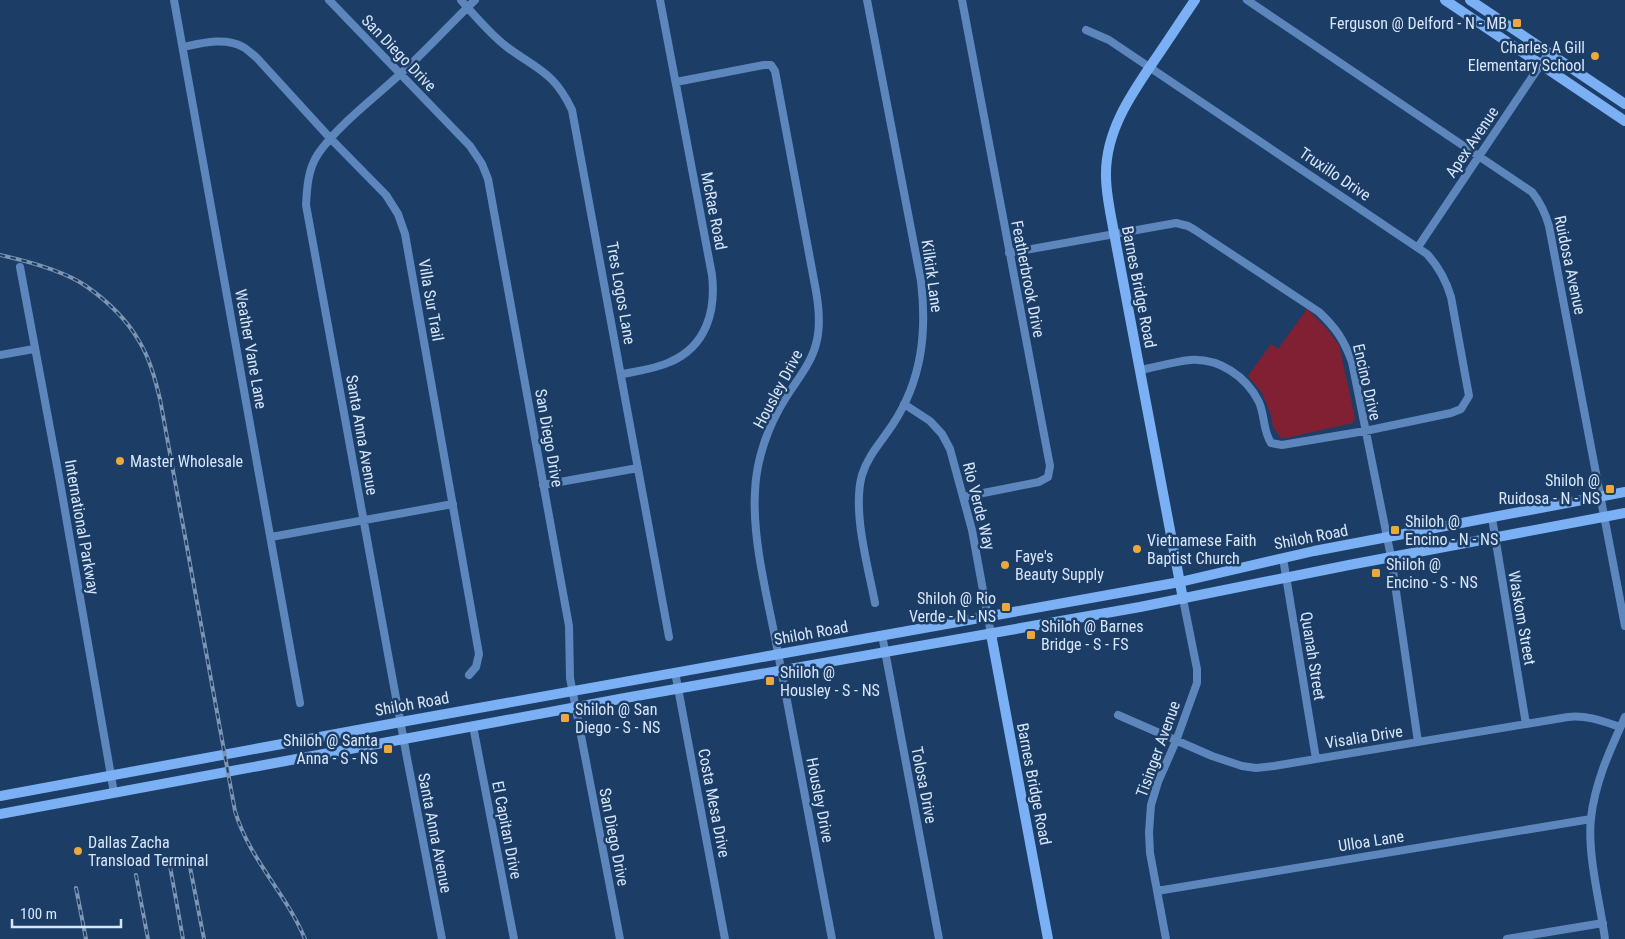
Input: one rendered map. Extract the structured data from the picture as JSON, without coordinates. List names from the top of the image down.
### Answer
{
  "streets": {
    "main road": ["Barnes Bridge Road", "Shiloh Road"],
    "street": [
      "San Diego Drive",
      "Apex Avenue",
      "Truxillo Drive",
      "McRae Road",
      "Ruidosa Avenue",
      "Kilkirk Lane",
      "Featherbrook Drive",
      "Tres Logos Lane",
      "Villa Sur Trail",
      "Weather Vane Lane",
      "Encino Drive",
      "Housley Drive",
      "Santa Anna Avenue",
      "Rio Verde Way",
      "International Parkway",
      "Waskom Street",
      "Quanah Street",
      "Visalia Drive",
      "Tisinger Avenue",
      "Tolosa Drive",
      "Costa Mesa Drive",
      "El Capitan Drive",
      "Ulloa Lane"
    ]
  },
  "crossings": [
    ["San Diego Drive", "Santa Anna Avenue"],
    ["San Diego Drive", "Shiloh Road"],
    ["Apex Avenue", "Truxillo Drive"],
    ["Apex Avenue", "Ruidosa Avenue"],
    ["Truxillo Drive", "Barnes Bridge Road"],
    ["Truxillo Drive", "Encino Drive"],
    ["McRae Road", "Tres Logos Lane"],
    ["McRae Road", "Housley Drive"],
    ["Ruidosa Avenue", "Shiloh Road"],
    ["Kilkirk Lane", "Rio Verde Way"],
    ["Featherbrook Drive", "Encino Drive"],
    ["Featherbrook Drive", "Rio Verde Way"],
    ["Barnes Bridge Road", "Encino Drive"],
    ["Barnes Bridge Road", "Rio Verde Way"],
    ["Barnes Bridge Road", "Shiloh Road"],
    ["Barnes Bridge Road", "Tisinger Avenue"],
    ["Tres Logos Lane", "Santa Anna Avenue"],
    ["Villa Sur Trail", "Weather Vane Lane"],
    ["Villa Sur Trail", "Santa Anna Avenue"],
    ["Encino Drive", "Shiloh Road"],
    ["Encino Drive", "Visalia Drive"],
    ["Housley Drive", "Shiloh Road"],
    ["Santa Anna Avenue", "Shiloh Road"],
    ["Rio Verde Way", "Shiloh Road"],
    ["International Parkway", "Shiloh Road"],
    ["Shiloh Road", "Waskom Street"],
    ["Shiloh Road", "Quanah Street"],
    ["Shiloh Road", "Tisinger Avenue"],
    ["Shiloh Road", "Tolosa Drive"],
    ["Shiloh Road", "Costa Mesa Drive"],
    ["Shiloh Road", "El Capitan Drive"],
    ["Waskom Street", "Visalia Drive"],
    ["Quanah Street", "Visalia Drive"],
    ["Visalia Drive", "Tisinger Avenue"],
    ["Tisinger Avenue", "Ulloa Lane"]
  ],
  "places": {
    "transit": [
      "Ferguson @ Delford - N - MB",
      "Shiloh @ Ruidosa - N - NS",
      "Shiloh @ Encino - N - NS",
      "Shiloh @ Encino - S - NS",
      "Shiloh @ Rio Verde - N - NS",
      "Shiloh @ Barnes Bridge - S - FS",
      "Shiloh @ Housley - S - NS",
      "Shiloh @ San Diego - S - NS",
      "Shiloh @ Santa Anna - S - NS"
    ],
    "other": [
      "Charles A Gill Elementary School",
      "Master Wholesale",
      "Vietnamese Faith Baptist Church",
      "Faye's Beauty Supply",
      "Dallas Zacha Transload Terminal"
    ]
  },
  "scale_bar": "100 m"
}
